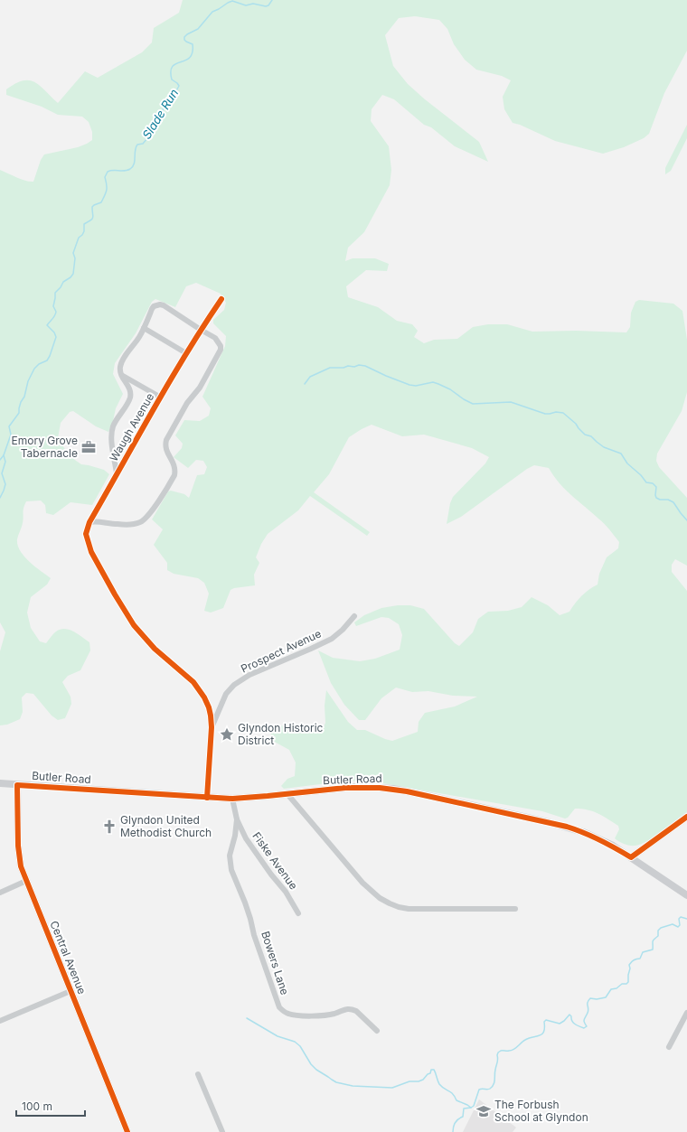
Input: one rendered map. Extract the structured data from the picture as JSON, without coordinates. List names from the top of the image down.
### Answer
{
  "streets": {
    "main road": ["Butler Road", "Central Avenue"],
    "street": [
      "Waugh Avenue",
      "Prospect Avenue",
      "Fiske Avenue",
      "Bowers Lane"
    ]
  },
  "crossings": [
    ["Waugh Avenue", "Prospect Avenue"],
    ["Butler Road", "Fiske Avenue"],
    ["Butler Road", "Central Avenue"],
    ["Fiske Avenue", "Bowers Lane"]
  ],
  "water": ["Slade Run"],
  "places": {
    "office": ["Emory Grove Tabernacle"],
    "place": ["Glyndon Historic District"],
    "church": ["Glyndon United Methodist Church"],
    "school or university": ["The Forbush School at Glyndon"]
  },
  "scale_bar": "100 m"
}
